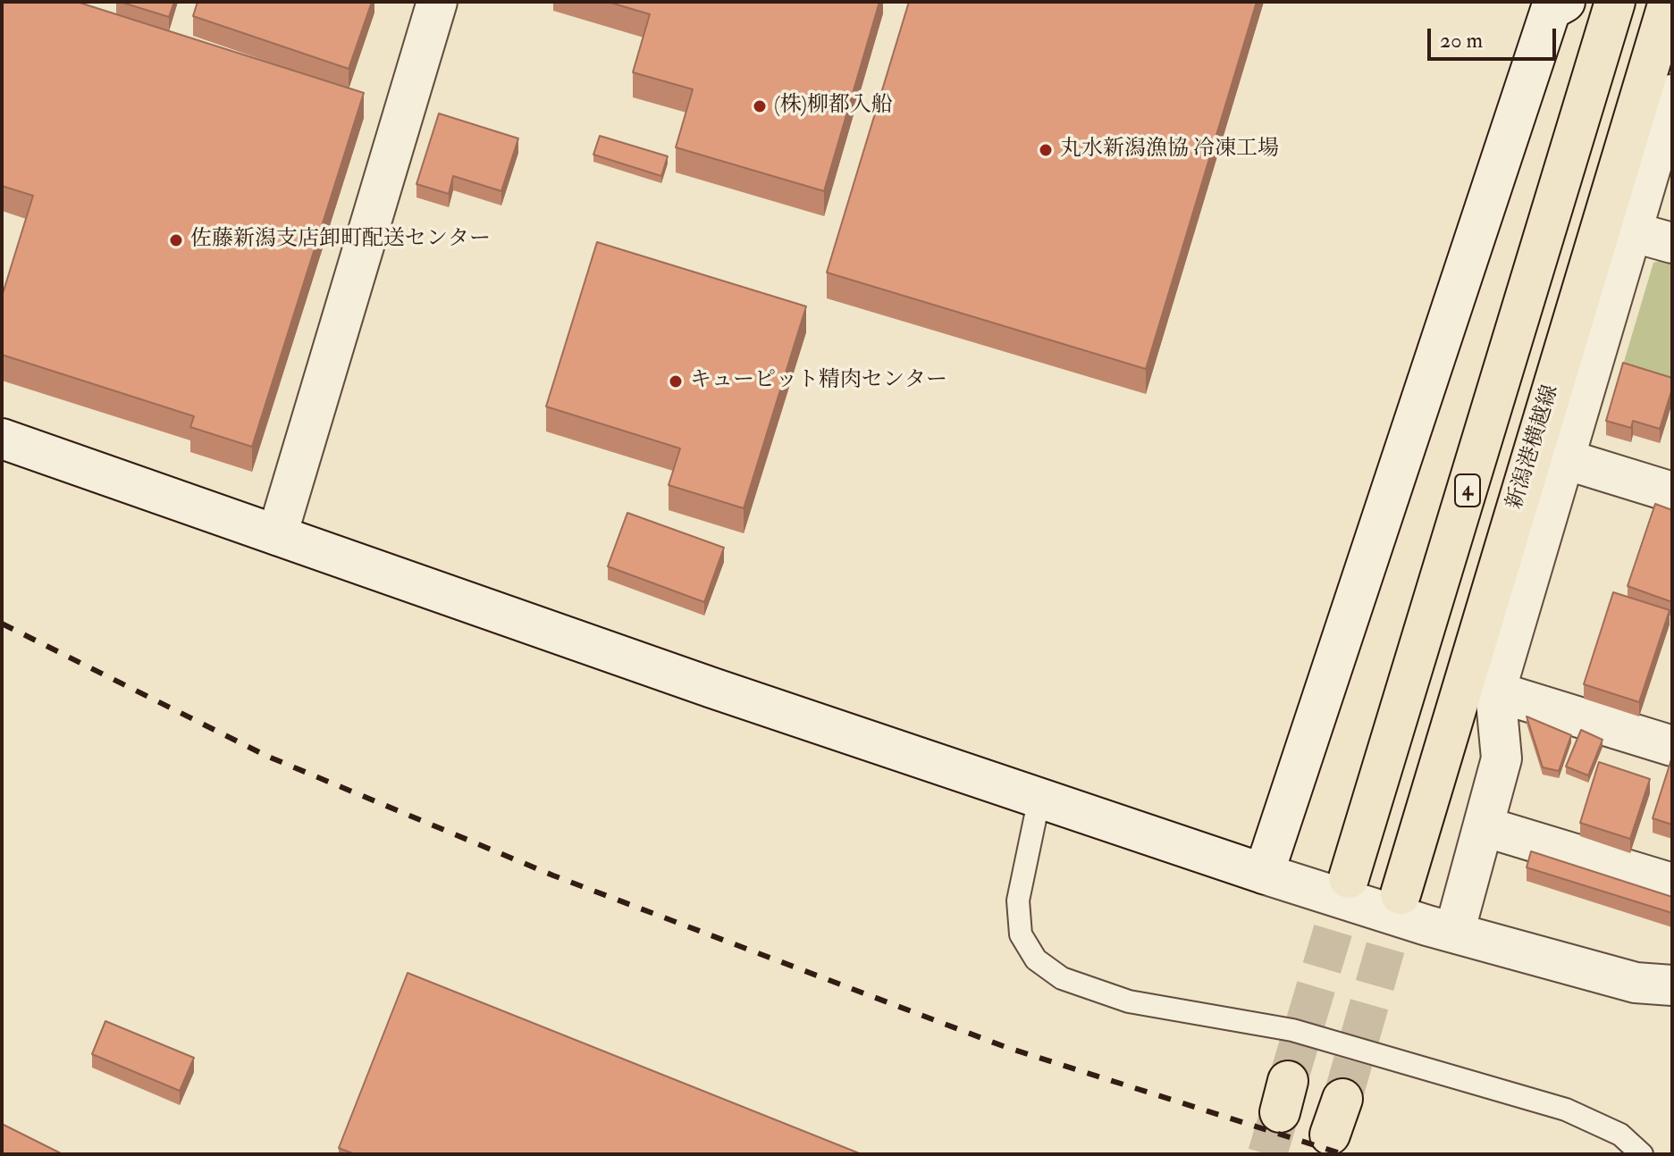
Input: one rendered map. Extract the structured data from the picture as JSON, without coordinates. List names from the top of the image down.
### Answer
{
  "streets": {
    "main road": ["新潟港横越線", "4"]
  },
  "places": [
    "(株)柳都入船",
    "丸水新潟漁協 冷凍工場",
    "佐藤新潟支店卸町配送センター",
    "キューピット精肉センター"
  ],
  "scale_bar": "20 m"
}
